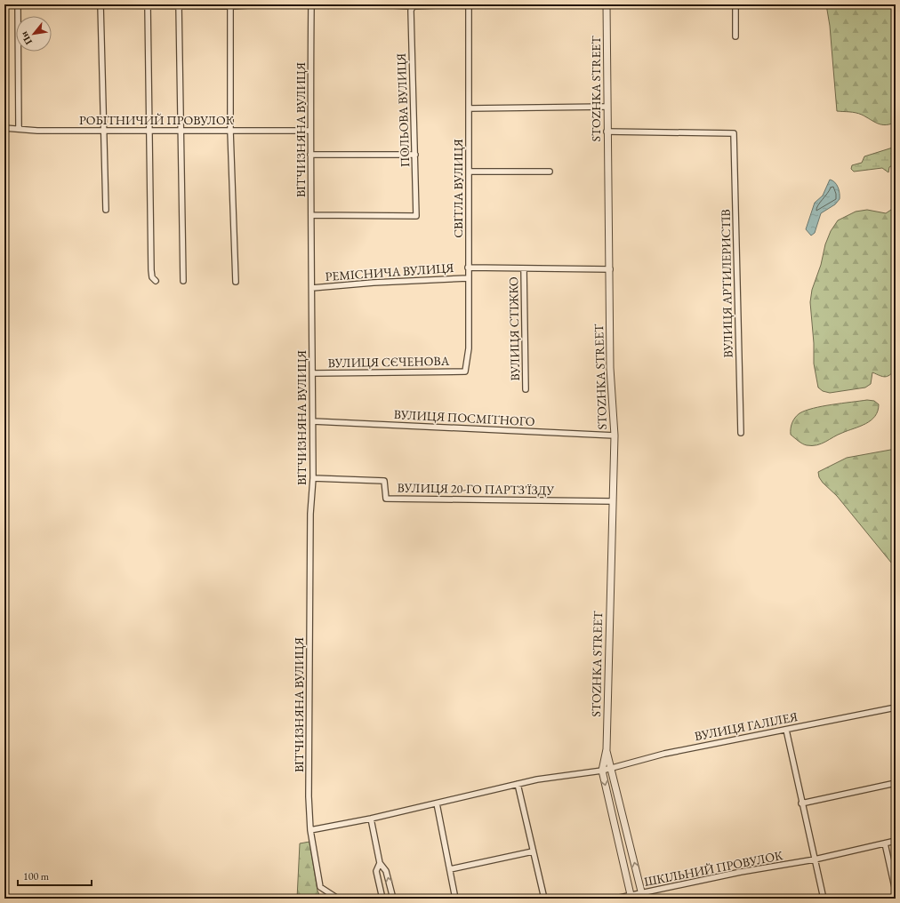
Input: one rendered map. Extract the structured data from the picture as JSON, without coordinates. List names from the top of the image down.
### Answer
{
  "streets": {
    "street": [
      "STOZHKA STREET",
      "ПОЛЬОВА ВУЛИЦЯ",
      "РОБІТНИЧИЙ ПРОВУЛОК",
      "ВІТЧИЗНЯНА ВУЛИЦЯ",
      "СВІТЛА ВУЛИЦЯ",
      "РЕМІСНИЧА ВУЛИЦЯ",
      "ВУЛИЦЯ АРТИЛЕРИСТІВ",
      "ВУЛИЦЯ СТІЖКО",
      "ВУЛИЦЯ СЄЧЕНОВА",
      "ВУЛИЦЯ ПОСМІТНОГО",
      "ВУЛИЦЯ 20-ГО ПАРТЗ'ЇЗДУ",
      "ВУЛИЦЯ ГАЛІЛЕЯ",
      "ШКІЛЬНИЙ ПРОВУЛОК"
    ]
  },
  "crossings": [
    ["STOZHKA STREET", "РЕМІСНИЧА ВУЛИЦЯ"],
    ["STOZHKA STREET", "ВУЛИЦЯ АРТИЛЕРИСТІВ"],
    ["STOZHKA STREET", "ВУЛИЦЯ ПОСМІТНОГО"],
    ["STOZHKA STREET", "ВУЛИЦЯ 20-ГО ПАРТЗ'ЇЗДУ"],
    ["STOZHKA STREET", "ВУЛИЦЯ ГАЛІЛЕЯ"],
    ["STOZHKA STREET", "ШКІЛЬНИЙ ПРОВУЛОК"],
    ["ПОЛЬОВА ВУЛИЦЯ", "ВІТЧИЗНЯНА ВУЛИЦЯ"],
    ["РОБІТНИЧИЙ ПРОВУЛОК", "ВІТЧИЗНЯНА ВУЛИЦЯ"],
    ["ВІТЧИЗНЯНА ВУЛИЦЯ", "РЕМІСНИЧА ВУЛИЦЯ"],
    ["ВІТЧИЗНЯНА ВУЛИЦЯ", "ВУЛИЦЯ СЄЧЕНОВА"],
    ["ВІТЧИЗНЯНА ВУЛИЦЯ", "ВУЛИЦЯ ПОСМІТНОГО"],
    ["ВІТЧИЗНЯНА ВУЛИЦЯ", "ВУЛИЦЯ 20-ГО ПАРТЗ'ЇЗДУ"],
    ["ВІТЧИЗНЯНА ВУЛИЦЯ", "ВУЛИЦЯ ГАЛІЛЕЯ"],
    ["СВІТЛА ВУЛИЦЯ", "РЕМІСНИЧА ВУЛИЦЯ"],
    ["СВІТЛА ВУЛИЦЯ", "ВУЛИЦЯ СЄЧЕНОВА"],
    ["РЕМІСНИЧА ВУЛИЦЯ", "ВУЛИЦЯ СТІЖКО"]
  ],
  "scale_bar": "100 m",
  "north": "bottom left"
}
